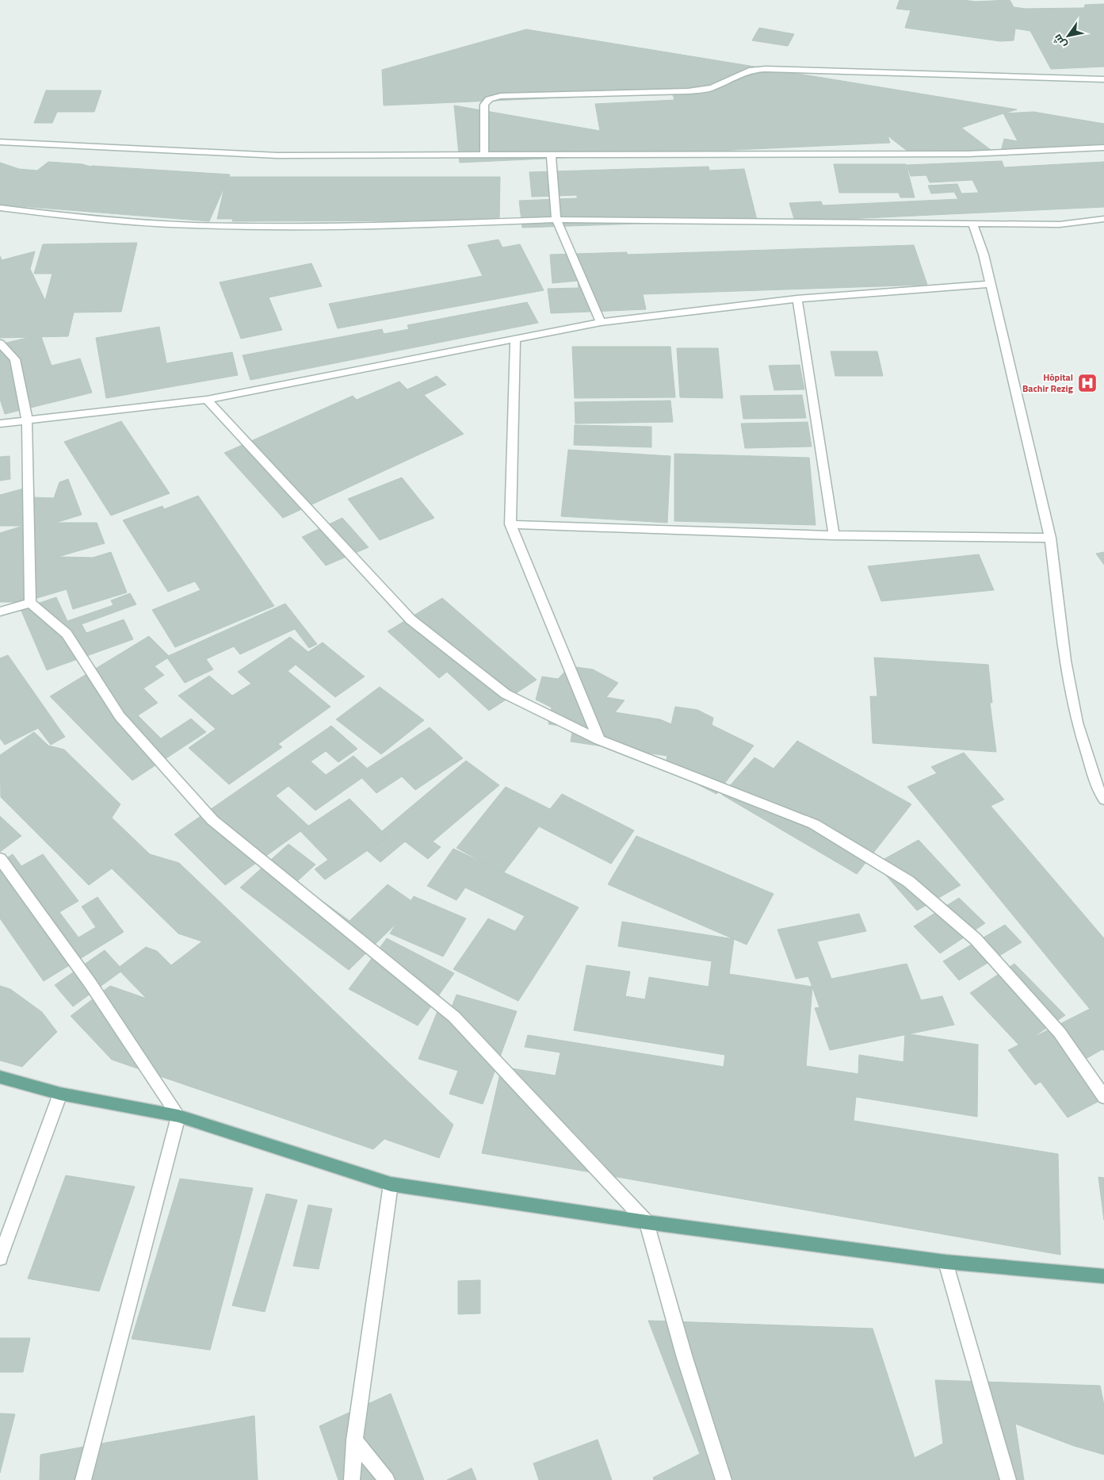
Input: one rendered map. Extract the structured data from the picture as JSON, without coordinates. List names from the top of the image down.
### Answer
{
  "places": {
    "hospital": ["Hôpital Bachir Rezig"]
  },
  "north": "bottom left"
}
